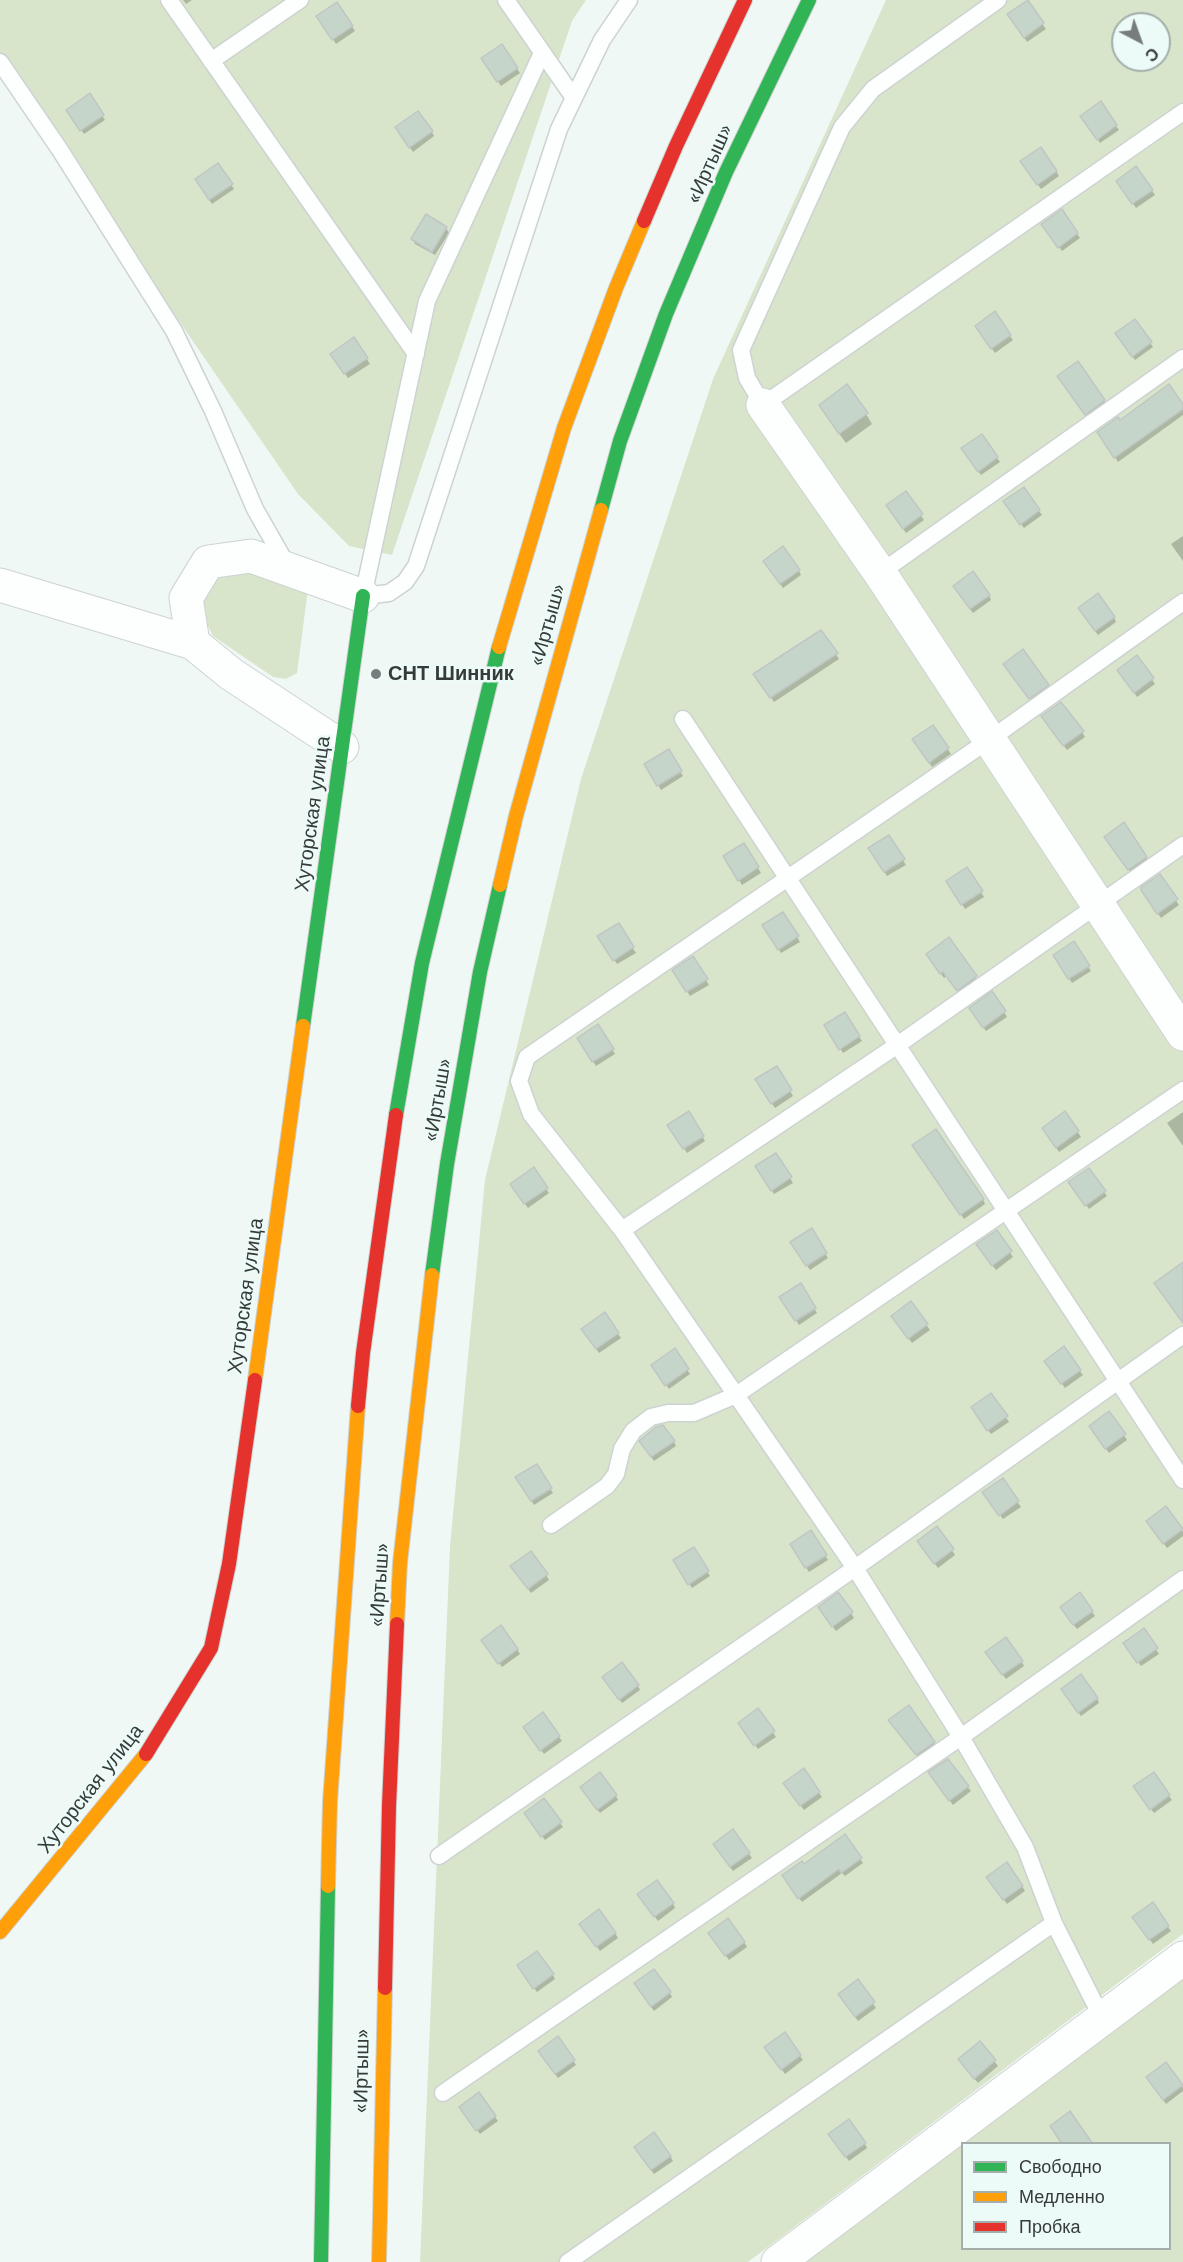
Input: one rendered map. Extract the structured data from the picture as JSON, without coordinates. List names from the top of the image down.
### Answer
{
  "streets": {
    "main road": ["«Иртыш»", "Хуторская улица"]
  },
  "places": ["СНТ Шинник"],
  "legend": ["Свободно", "Медленно", "Пробка"],
  "north": "bottom right"
}
